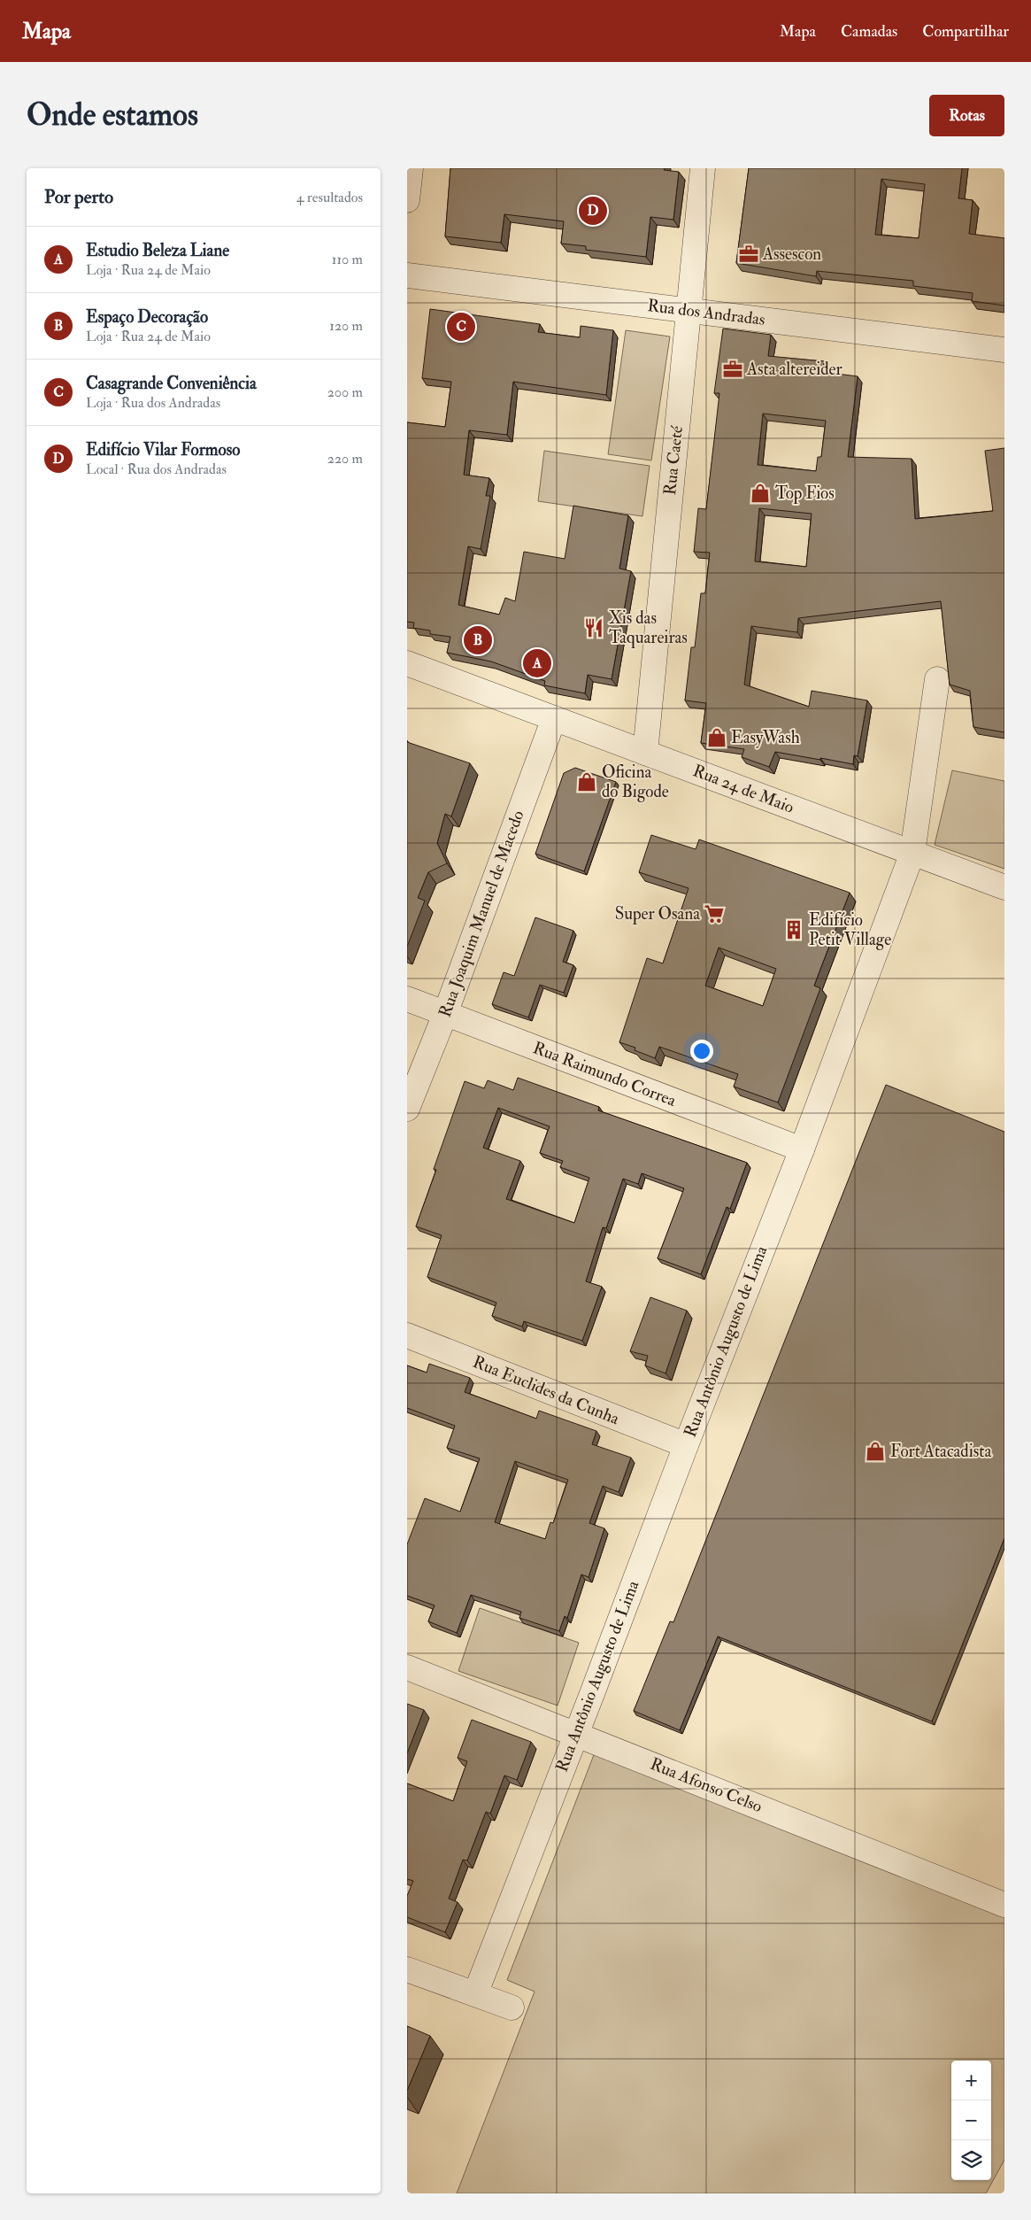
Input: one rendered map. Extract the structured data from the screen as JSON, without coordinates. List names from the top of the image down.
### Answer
{
  "streets": {
    "street": [
      "Rua dos Andradas",
      "Rua Caeté",
      "Rua 24 de Maio",
      "Rua Joaquim Manuel de Macedo",
      "Rua Raimundo Correa",
      "Rua Antônio Augusto de Lima",
      "Rua Euclides da Cunha",
      "Rua Afonso Celso"
    ]
  },
  "crossings": [
    ["Rua dos Andradas", "Rua Caeté"],
    ["Rua Caeté", "Rua 24 de Maio"],
    ["Rua 24 de Maio", "Rua Joaquim Manuel de Macedo"],
    ["Rua 24 de Maio", "Rua Antônio Augusto de Lima"],
    ["Rua Joaquim Manuel de Macedo", "Rua Raimundo Correa"],
    ["Rua Raimundo Correa", "Rua Antônio Augusto de Lima"],
    ["Rua Antônio Augusto de Lima", "Rua Euclides da Cunha"],
    ["Rua Antônio Augusto de Lima", "Rua Afonso Celso"]
  ],
  "places": {
    "office": ["Assescon", "Asta altereider"],
    "shop": [
      "Top Fios",
      "EasyWash",
      "Oficina do Bigode",
      "Fort Atacadista"
    ],
    "restaurant": ["Xis das Taquareiras"],
    "supermarket": ["Super Osana"],
    "building": ["Edifício Petit Village"]
  },
  "page": {
    "header": "Mapa",
    "nav": ["Mapa", "Camadas", "Compartilhar"],
    "buttons": "Rotas",
    "title": "Onde estamos",
    "heading": ["Por perto", "4 resultados"],
    "pins": [
      "D",
      "C",
      "B",
      "A"
    ],
    "list": [
      {
        "mark": "A",
        "name": "Estudio Beleza Liane",
        "note": "Loja · Rua 24 de Maio",
        "value": "110 m"
      },
      {
        "mark": "B",
        "name": "Espaço Decoração",
        "note": "Loja · Rua 24 de Maio",
        "value": "120 m"
      },
      {
        "mark": "C",
        "name": "Casagrande Conveniência",
        "note": "Loja · Rua dos Andradas",
        "value": "200 m"
      },
      {
        "mark": "D",
        "name": "Edifício Vilar Formoso",
        "note": "Local · Rua dos Andradas",
        "value": "220 m"
      }
    ],
    "map_buttons": ["+", "−"]
  }
}
